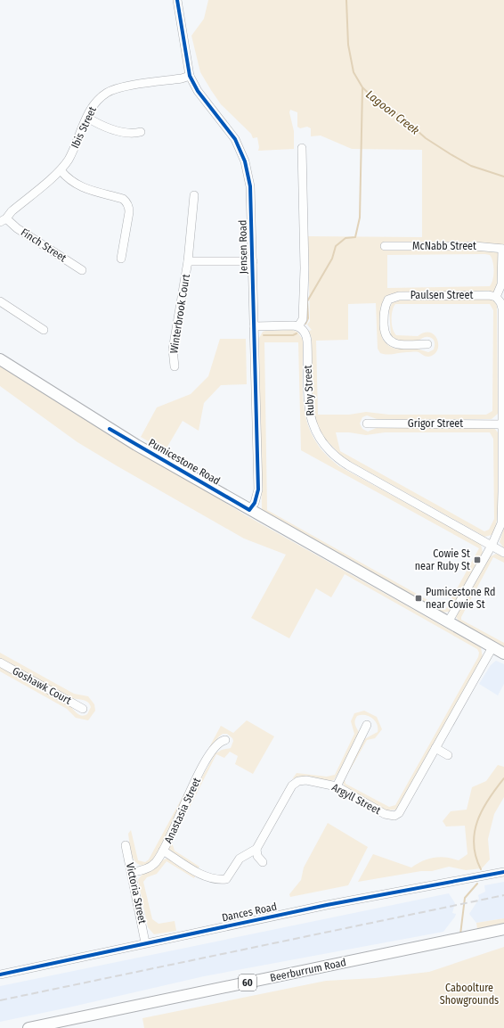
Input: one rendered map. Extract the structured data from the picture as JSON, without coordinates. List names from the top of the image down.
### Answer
{
  "streets": {
    "main road": ["Pumicestone Road", "Beerburrum Road", "60"],
    "street": [
      "Ibis Street",
      "Finch Street",
      "McNabb Street",
      "Jensen Road",
      "Paulsen Street",
      "Winterbrook Court",
      "Ruby Street",
      "Grigor Street",
      "Goshawk Court",
      "Argyll Street",
      "Anastasia Street",
      "Victoria Street",
      "Dances Road"
    ]
  },
  "crossings": [
    ["Ibis Street", "Finch Street"],
    ["Ibis Street", "Jensen Road"],
    ["Jensen Road", "Winterbrook Court"],
    ["Jensen Road", "Pumicestone Road"],
    ["Pumicestone Road", "Argyll Street"],
    ["Anastasia Street", "Victoria Street"],
    ["Victoria Street", "Dances Road"]
  ],
  "water": ["Lagoon Creek"],
  "parks": ["Caboolture Showgrounds"],
  "places": {
    "transit": ["Cowie St near Ruby St", "Pumicestone Rd near Cowie St"]
  }
}
